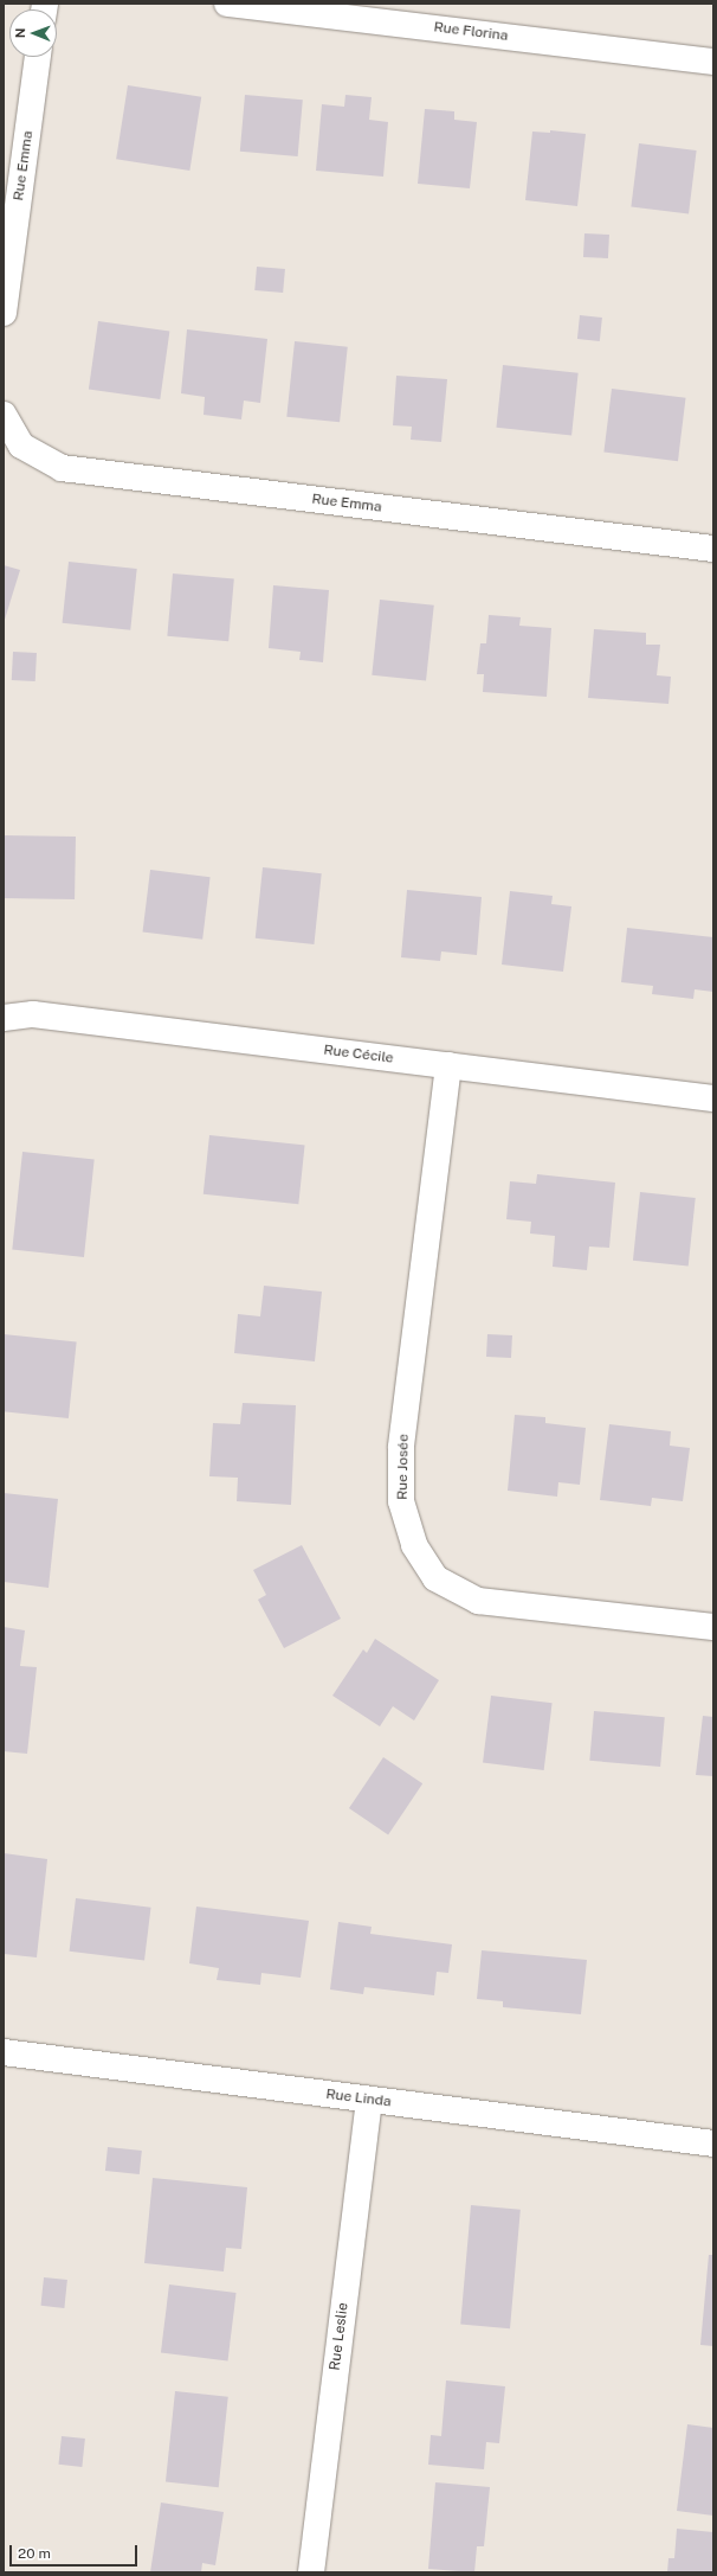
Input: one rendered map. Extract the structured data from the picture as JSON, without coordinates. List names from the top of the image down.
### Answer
{
  "streets": {
    "street": [
      "Rue Florina",
      "Rue Emma",
      "Rue Cécile",
      "Rue Josée",
      "Rue Linda",
      "Rue Leslie"
    ]
  },
  "crossings": [
    ["Rue Cécile", "Rue Josée"],
    ["Rue Linda", "Rue Leslie"]
  ],
  "scale_bar": "20 m",
  "north": "left"
}
